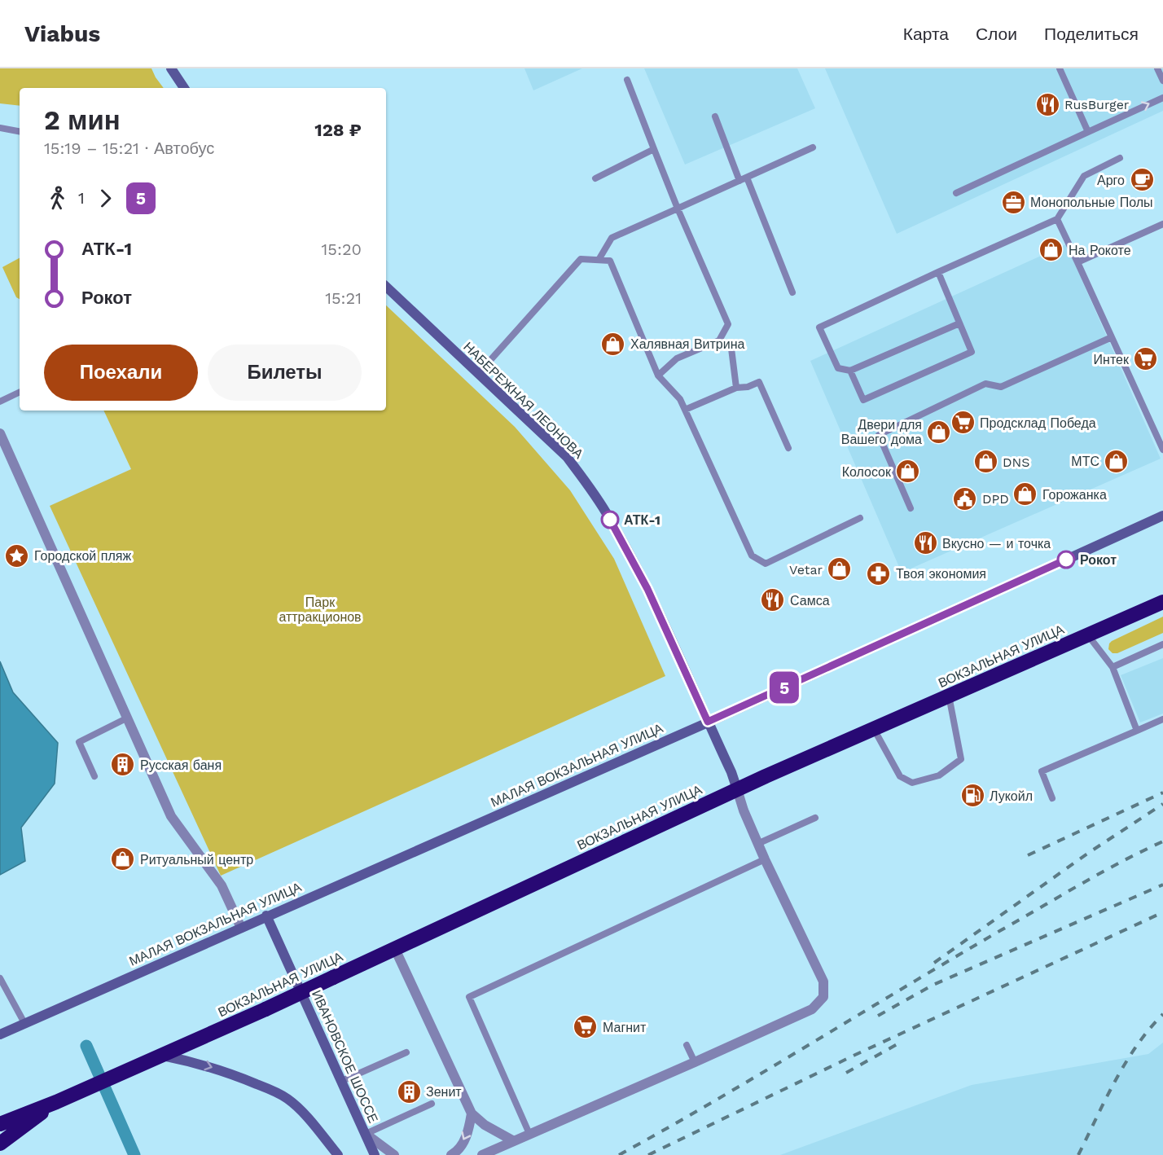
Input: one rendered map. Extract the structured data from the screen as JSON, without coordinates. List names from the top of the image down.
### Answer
{
  "streets": {
    "highway": ["ВОКЗАЛЬНАЯ УЛИЦА"],
    "main road": ["НАБЕРЕЖНАЯ ЛЕОНОВА", "МАЛАЯ ВОКЗАЛЬНАЯ УЛИЦА", "ИВАНОВСКОЕ ШОССЕ"]
  },
  "crossings": [
    ["НАБЕРЕЖНАЯ ЛЕОНОВА", "ВОКЗАЛЬНАЯ УЛИЦА"],
    ["НАБЕРЕЖНАЯ ЛЕОНОВА", "МАЛАЯ ВОКЗАЛЬНАЯ УЛИЦА"],
    ["МАЛАЯ ВОКЗАЛЬНАЯ УЛИЦА", "ИВАНОВСКОЕ ШОССЕ"]
  ],
  "parks": ["Парк аттракционов"],
  "places": {
    "restaurant": ["RusBurger", "Вкусно — и точка", "Самса"],
    "cafe": ["Арго"],
    "office": ["Монопольные Полы"],
    "shop": [
      "На Рокоте",
      "Халявная Витрина",
      "Двери для Вашего дома",
      "МТС",
      "DNS",
      "Колосок",
      "Горожанка",
      "Vetar",
      "Ритуальный центр"
    ],
    "supermarket": ["Интек", "Продсклад Победа", "Магнит"],
    "public building": ["DPD"],
    "other": ["АТК-1", "Рокот"],
    "place": ["Городской пляж"],
    "pharmacy": ["Твоя экономия"],
    "building": ["Русская баня", "Зенит"],
    "fuel station": ["Лукойл"]
  },
  "lines": ["bus line 5"],
  "page": {
    "header": "Viabus",
    "nav": ["Карта", "Слои", "Поделиться"],
    "on_map": "5",
    "heading": ["2 мин", "15:19 – 15:21 · Автобус", "128 ₽"],
    "legs": ["1", "5"],
    "list": [
      {
        "name": "АТК-1",
        "value": "15:20"
      },
      {
        "name": "Рокот",
        "value": "15:21"
      }
    ],
    "buttons": ["Поехали", "Билеты"]
  }
}
